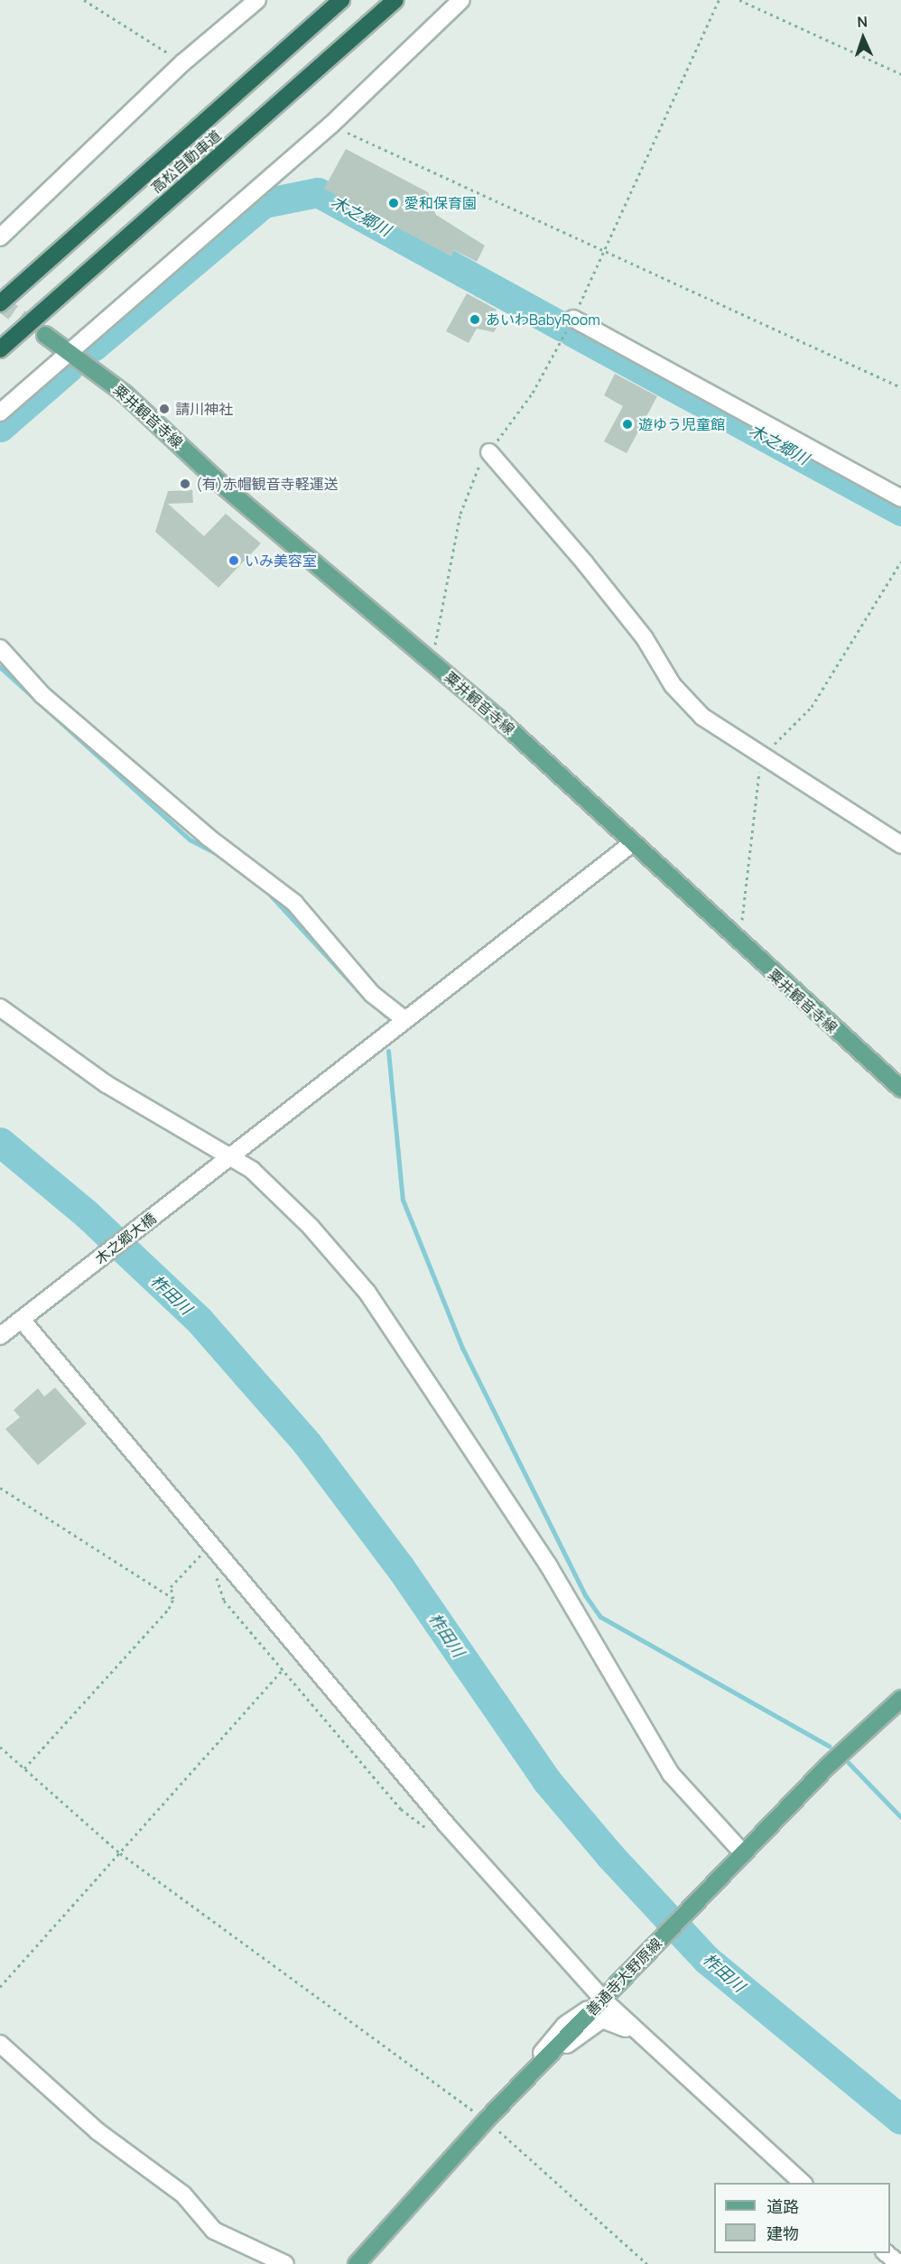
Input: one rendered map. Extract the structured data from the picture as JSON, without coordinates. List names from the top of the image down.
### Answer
{
  "streets": {
    "highway": ["高松自動車道"],
    "main road": ["粟井観音寺線", "善通寺大野原線"],
    "street": ["木之郷大橋"]
  },
  "crossings": [
    ["粟井観音寺線", "木之郷大橋"]
  ],
  "water": ["木之郷川", "柞田川"],
  "places": [
    "愛和保育園",
    "あいわBabyRoom",
    "請川神社",
    "遊ゆう児童館",
    "(有)赤帽観音寺軽運送",
    "いみ美容室"
  ],
  "legend": ["道路", "建物"],
  "north": "top"
}
